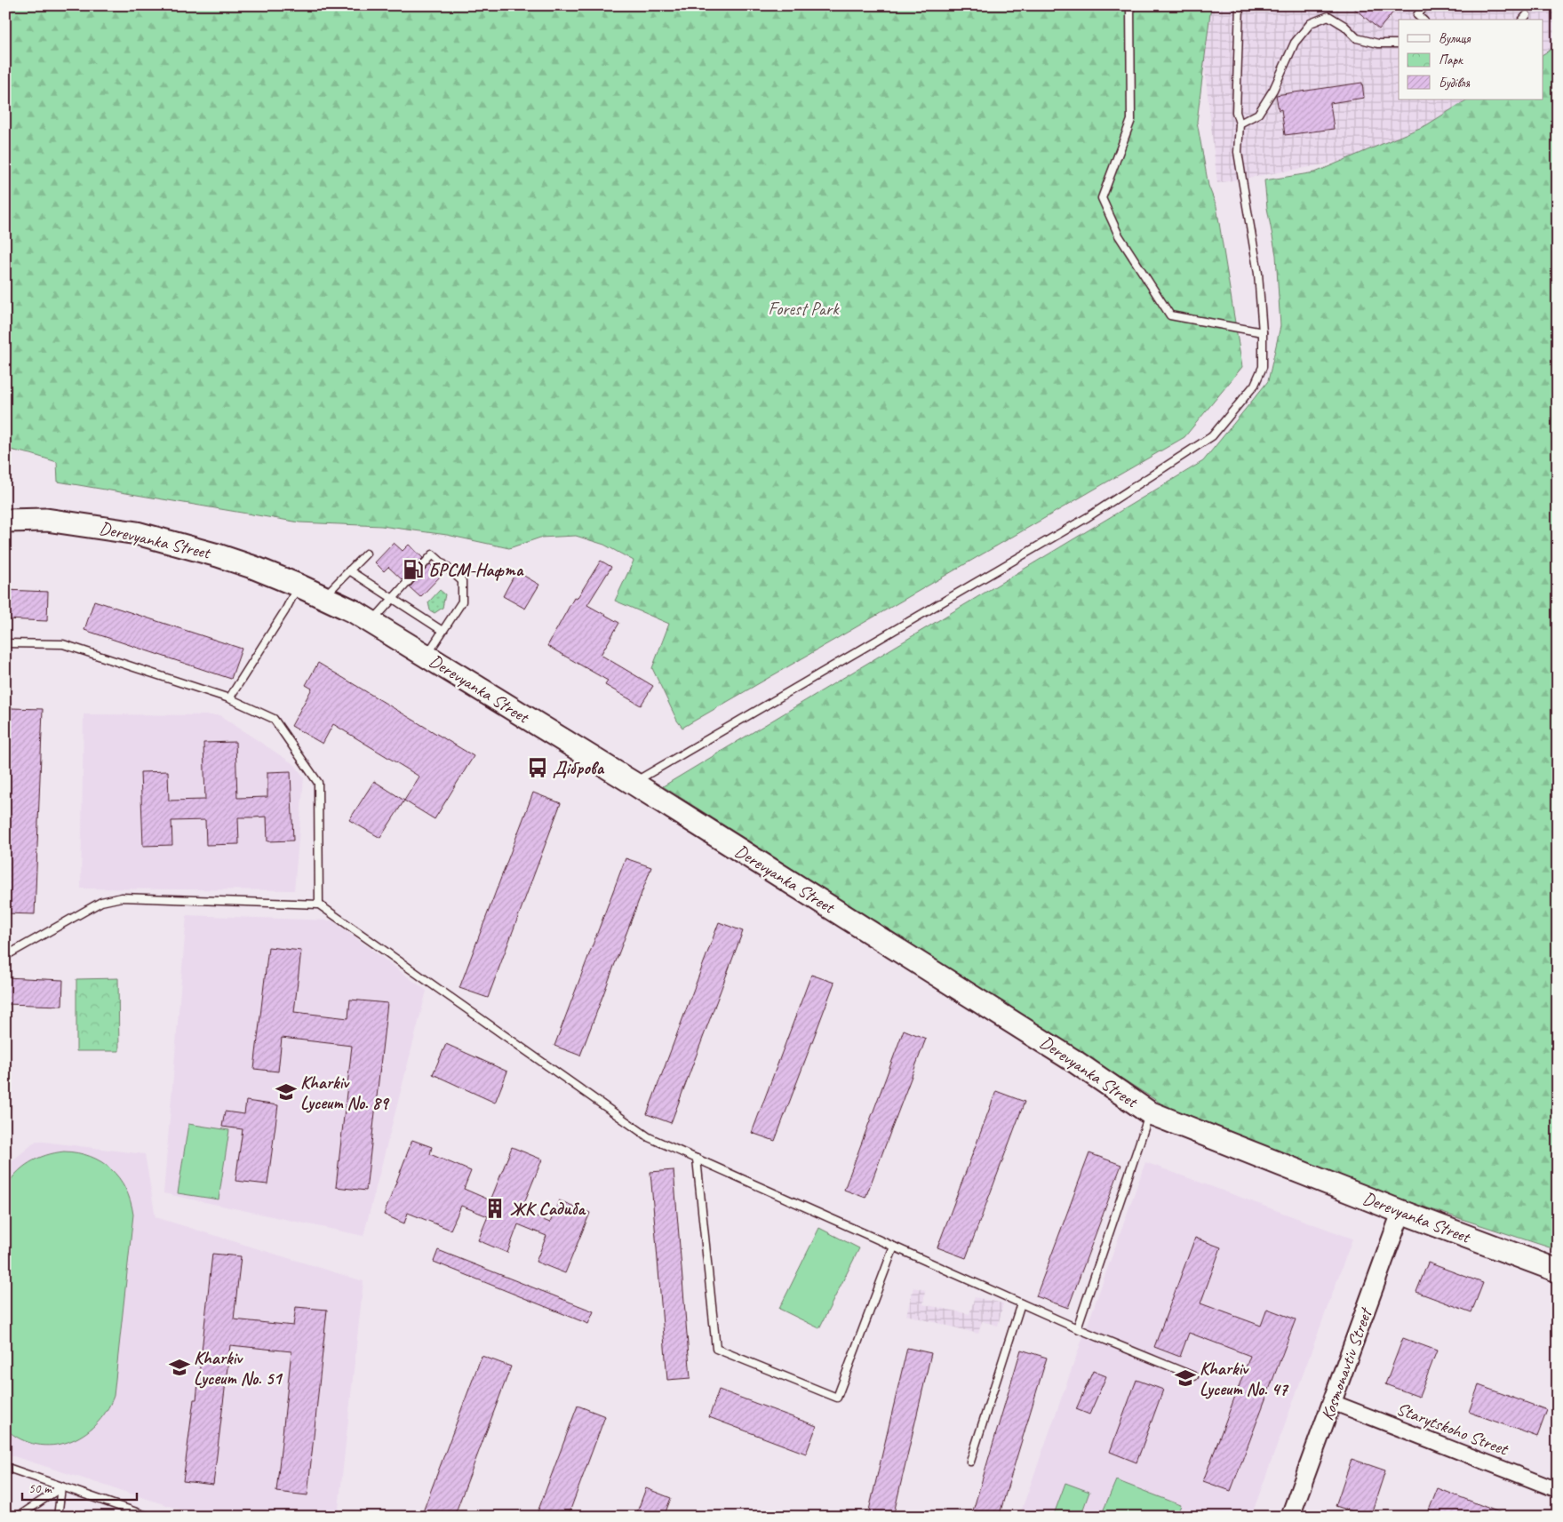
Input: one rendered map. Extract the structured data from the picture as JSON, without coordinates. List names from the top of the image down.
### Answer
{
  "streets": {
    "main road": ["Derevyanka Street"],
    "street": ["Kosmonavtiv Street", "Starytskoho Street"]
  },
  "crossings": [
    ["Derevyanka Street", "Kosmonavtiv Street"],
    ["Kosmonavtiv Street", "Starytskoho Street"]
  ],
  "parks": ["Forest Park"],
  "places": {
    "fuel station": ["БРСМ-Нафта"],
    "bus stop": ["Діброва"],
    "school or university": ["Kharkiv Lyceum No. 89", "Kharkiv Lyceum No. 51", "Kharkiv Lyceum No. 47"],
    "building": ["ЖК Садиба"]
  },
  "legend": ["Вулиця", "Парк", "Будівля"],
  "scale_bar": "50 m"
}
